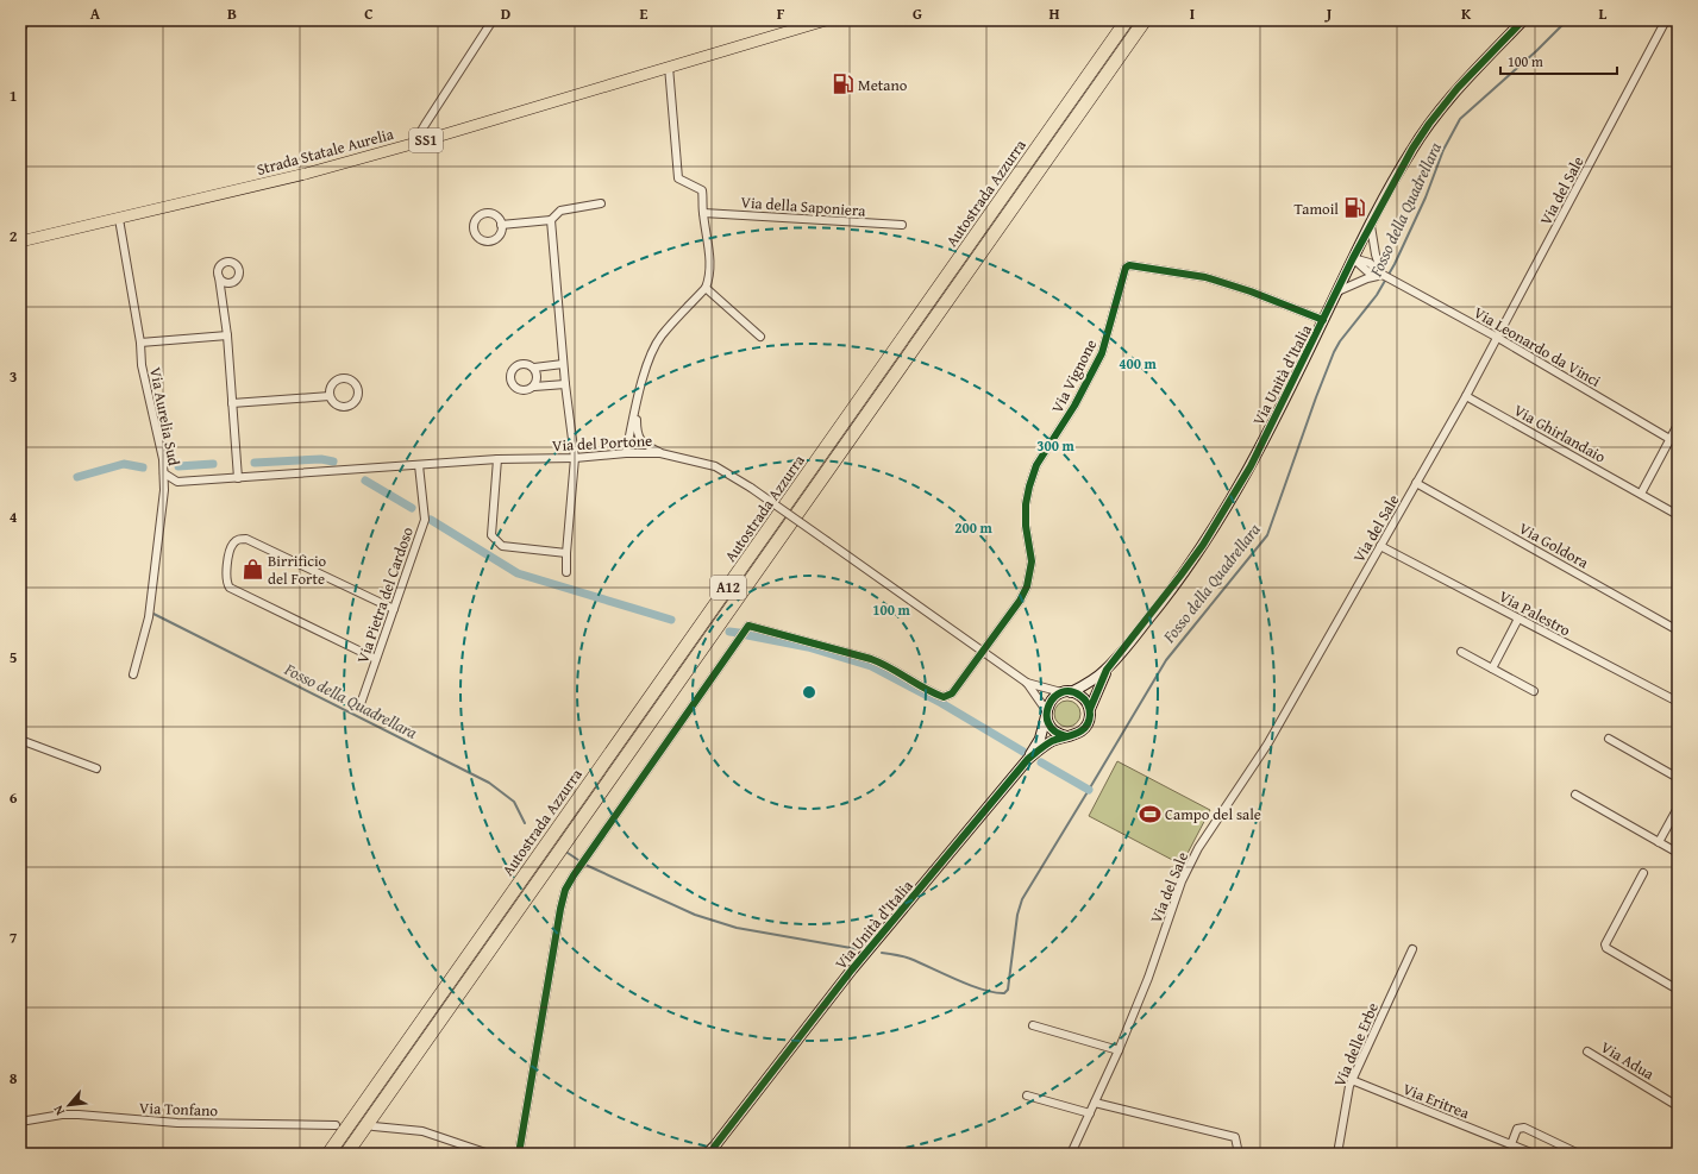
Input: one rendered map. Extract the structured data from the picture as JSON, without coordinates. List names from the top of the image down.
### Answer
{
  "streets": {
    "highway": ["Autostrada Azzurra", "A12"],
    "main road": ["SS1", "Strada Statale Aurelia", "Via Unità d'Italia"],
    "street": [
      "Via del Sale",
      "Via della Saponiera",
      "Via Leonardo da Vinci",
      "Via Vignone",
      "Via Aurelia Sud",
      "Via Ghirlandaio",
      "Via del Portone",
      "Via Goldora",
      "Via Pietra del Cardoso",
      "Via Palestro",
      "Via delle Erbe",
      "Via Adua",
      "Via Eritrea",
      "Via Tonfano"
    ]
  },
  "crossings": [
    ["Strada Statale Aurelia", "Via Aurelia Sud"],
    ["Via del Sale", "Via Leonardo da Vinci"],
    ["Via del Sale", "Via Ghirlandaio"],
    ["Via del Sale", "Via Goldora"],
    ["Via del Sale", "Via Palestro"],
    ["Via Leonardo da Vinci", "Via Unità d'Italia"],
    ["Via Unità d'Italia", "Via Vignone"],
    ["Via Unità d'Italia", "Via del Portone"],
    ["Via Vignone", "Via del Portone"],
    ["Via Aurelia Sud", "Via del Portone"],
    ["Via del Portone", "Via Pietra del Cardoso"],
    ["Via delle Erbe", "Via Eritrea"]
  ],
  "water": ["Fosso della Quadrellara"],
  "places": {
    "fuel station": ["Metano", "Tamoil"],
    "shop": ["Birrificio del Forte"],
    "sports": ["Campo del sale"]
  },
  "scale_bar": "100 m",
  "north": "bottom left",
  "grid": {
    "columns": [
      "A",
      "B",
      "C",
      "D",
      "E",
      "F",
      "G",
      "H",
      "I",
      "J",
      "K",
      "L"
    ],
    "rows": [
      "1",
      "2",
      "3",
      "4",
      "5",
      "6",
      "7",
      "8"
    ]
  },
  "rings": [
    "400 m",
    "300 m",
    "200 m",
    "100 m"
  ]
}
